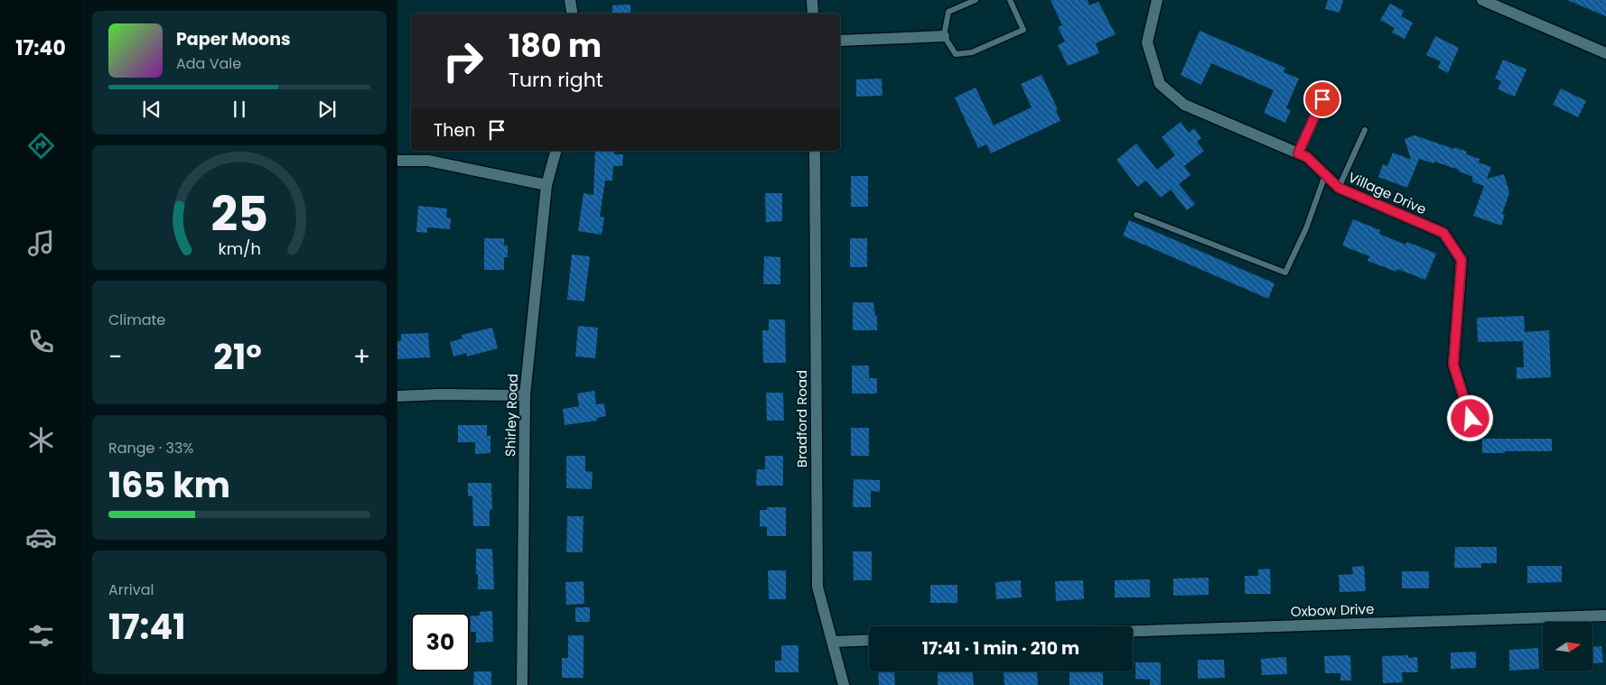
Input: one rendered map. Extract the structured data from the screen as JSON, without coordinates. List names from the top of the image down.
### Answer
{
  "streets": {
    "street": [
      "Village Drive",
      "Shirley Road",
      "Bradford Road",
      "Oxbow Drive"
    ]
  },
  "north": "right",
  "page": {
    "tabs": "17:40",
    "turn": ["180 m", "Turn right"],
    "song": ["Paper Moons", "Ada Vale"],
    "then": "Then",
    "tile": [
      "Climate",
      ["Range · 33%", "165 km"],
      ["Arrival", "17:41"]
    ],
    "heat": ["−", "21°", "+"],
    "limit": "30",
    "trip": "17:41 · 1 min · 210 m",
    "gauge": ["25", "km/h"]
  }
}
